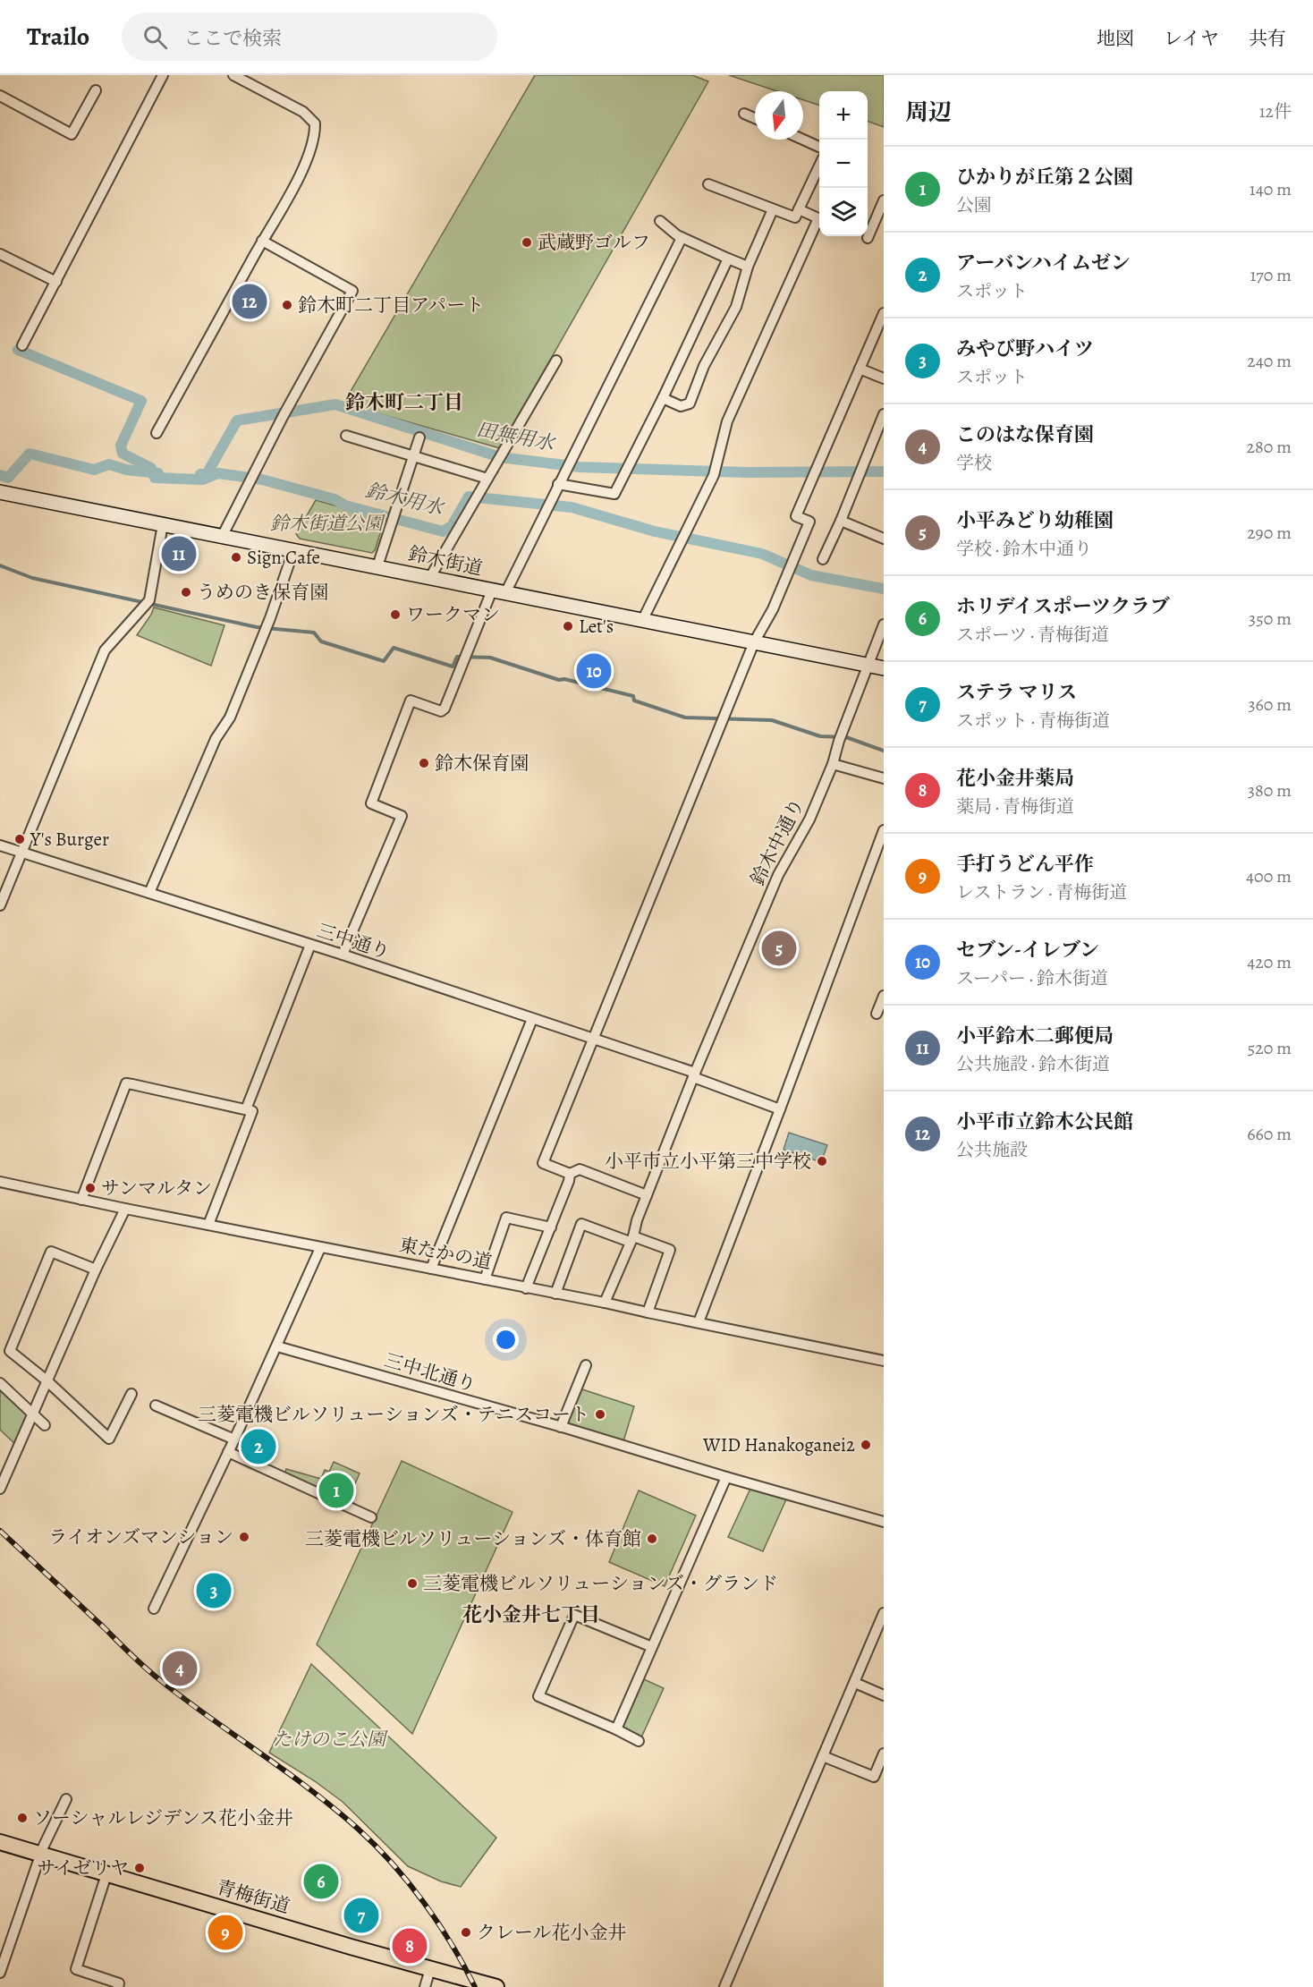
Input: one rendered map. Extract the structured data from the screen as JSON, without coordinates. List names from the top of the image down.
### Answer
{
  "streets": {
    "main road": ["鈴木街道", "青梅街道"],
    "street": [
      "鈴木中通り",
      "三中通り",
      "東たかの道",
      "三中北通り"
    ]
  },
  "crossings": [
    ["鈴木街道", "鈴木中通り"],
    ["鈴木中通り", "三中通り"],
    ["鈴木中通り", "東たかの道"]
  ],
  "districts": ["鈴木町二丁目", "花小金井七丁目"],
  "water": ["田無用水", "鈴木用水"],
  "parks": ["鈴木街道公園", "たけのこ公園"],
  "places": [
    "武蔵野ゴルフ",
    "鈴木町二丁目アパート",
    "Sign Cafe",
    "うめのき保育園",
    "ワークマン",
    "Let's",
    "鈴木保育園",
    "Y's Burger",
    "小平市立小平第三中学校",
    "サンマルタン",
    "三菱電機ビルソリューションズ・テニスコート",
    "WID Hanakoganei2",
    "ライオンズマンション",
    "三菱電機ビルソリューションズ・体育館",
    "三菱電機ビルソリューションズ・グランド",
    "ソーシャルレジデンス花小金井",
    "サイゼリヤ",
    "クレール花小金井"
  ],
  "north": "bottom",
  "page": {
    "header": "Trailo",
    "search": "ここで検索",
    "nav": ["地図", "レイヤ", "共有"],
    "heading": ["周辺", "12件"],
    "map_buttons": ["+", "−"],
    "list": [
      {
        "mark": "1",
        "name": "ひかりが丘第２公園",
        "note": "公園",
        "value": "140 m"
      },
      {
        "mark": "2",
        "name": "アーバンハイムゼン",
        "note": "スポット",
        "value": "170 m"
      },
      {
        "mark": "3",
        "name": "みやび野ハイツ",
        "note": "スポット",
        "value": "240 m"
      },
      {
        "mark": "4",
        "name": "このはな保育園",
        "note": "学校",
        "value": "280 m"
      },
      {
        "mark": "5",
        "name": "小平みどり幼稚園",
        "note": "学校 · 鈴木中通り",
        "value": "290 m"
      },
      {
        "mark": "6",
        "name": "ホリデイスポーツクラブ",
        "note": "スポーツ · 青梅街道",
        "value": "350 m"
      },
      {
        "mark": "7",
        "name": "ステラ マリス",
        "note": "スポット · 青梅街道",
        "value": "360 m"
      },
      {
        "mark": "8",
        "name": "花小金井薬局",
        "note": "薬局 · 青梅街道",
        "value": "380 m"
      },
      {
        "mark": "9",
        "name": "手打うどん平作",
        "note": "レストラン · 青梅街道",
        "value": "400 m"
      },
      {
        "mark": "10",
        "name": "セブン-イレブン",
        "note": "スーパー · 鈴木街道",
        "value": "420 m"
      },
      {
        "mark": "11",
        "name": "小平鈴木二郵便局",
        "note": "公共施設 · 鈴木街道",
        "value": "520 m"
      },
      {
        "mark": "12",
        "name": "小平市立鈴木公民館",
        "note": "公共施設",
        "value": "660 m"
      }
    ],
    "pins": [
      "12",
      "11",
      "10",
      "5",
      "2",
      "1",
      "3",
      "4",
      "6",
      "7",
      "9",
      "8"
    ]
  }
}
